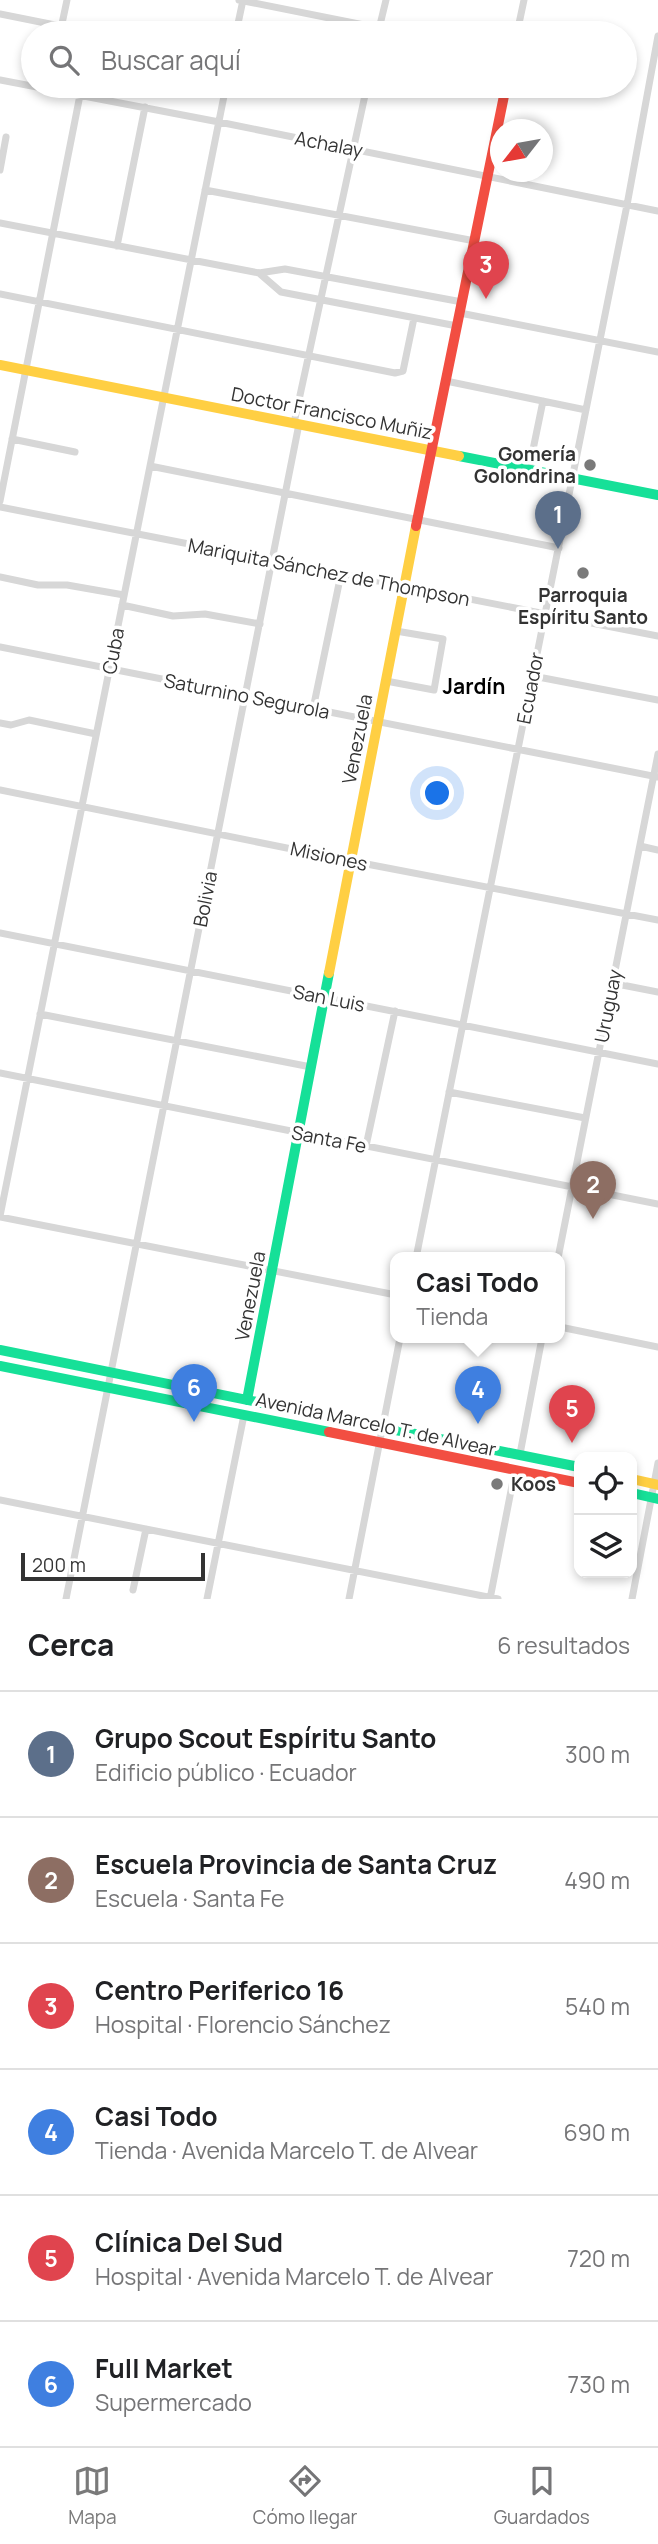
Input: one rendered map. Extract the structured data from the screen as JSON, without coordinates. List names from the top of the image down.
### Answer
{
  "streets": {
    "main road": ["Doctor Francisco Muñiz", "Venezuela", "Avenida Marcelo T. de Alvear"],
    "street": [
      "Achalay",
      "Mariquita Sánchez de Thompson",
      "Cuba",
      "Ecuador",
      "Saturnino Segurola",
      "Misiones",
      "Bolivia",
      "San Luis",
      "Uruguay",
      "Santa Fe"
    ]
  },
  "crossings": [
    ["Achalay", "Cuba"],
    ["Achalay", "Ecuador"],
    ["Achalay", "Venezuela"],
    ["Achalay", "Bolivia"],
    ["Doctor Francisco Muñiz", "Cuba"],
    ["Doctor Francisco Muñiz", "Ecuador"],
    ["Doctor Francisco Muñiz", "Venezuela"],
    ["Doctor Francisco Muñiz", "Bolivia"],
    ["Mariquita Sánchez de Thompson", "Cuba"],
    ["Mariquita Sánchez de Thompson", "Ecuador"],
    ["Mariquita Sánchez de Thompson", "Venezuela"],
    ["Mariquita Sánchez de Thompson", "Bolivia"],
    ["Cuba", "Saturnino Segurola"],
    ["Cuba", "Misiones"],
    ["Cuba", "San Luis"],
    ["Cuba", "Santa Fe"],
    ["Ecuador", "Saturnino Segurola"],
    ["Ecuador", "Misiones"],
    ["Ecuador", "San Luis"],
    ["Ecuador", "Santa Fe"],
    ["Saturnino Segurola", "Venezuela"],
    ["Saturnino Segurola", "Bolivia"],
    ["Saturnino Segurola", "Uruguay"],
    ["Venezuela", "Misiones"],
    ["Venezuela", "San Luis"],
    ["Venezuela", "Santa Fe"],
    ["Venezuela", "Avenida Marcelo T. de Alvear"],
    ["Misiones", "Bolivia"],
    ["Misiones", "Uruguay"],
    ["Bolivia", "San Luis"],
    ["Bolivia", "Santa Fe"],
    ["Bolivia", "Avenida Marcelo T. de Alvear"],
    ["San Luis", "Uruguay"],
    ["Uruguay", "Santa Fe"]
  ],
  "districts": ["Jardín"],
  "places": ["Gomería Golondrina", "Parroquia Espíritu Santo", "Koos"],
  "scale_bar": "200 m",
  "north": "bottom left",
  "page": {
    "search": "Buscar aquí",
    "pins": [
      "3",
      "1",
      "2",
      "6",
      "4",
      "5"
    ],
    "popup": ["Casi Todo", "Tienda"],
    "scale": "200 m",
    "heading": ["Cerca", "6 resultados"],
    "list": [
      {
        "mark": "1",
        "name": "Grupo Scout Espíritu Santo",
        "note": "Edificio público · Ecuador",
        "value": "300 m"
      },
      {
        "mark": "2",
        "name": "Escuela Provincia de Santa Cruz",
        "note": "Escuela · Santa Fe",
        "value": "490 m"
      },
      {
        "mark": "3",
        "name": "Centro Periferico 16",
        "note": "Hospital · Florencio Sánchez",
        "value": "540 m"
      },
      {
        "mark": "4",
        "name": "Casi Todo",
        "note": "Tienda · Avenida Marcelo T. de Alvear",
        "value": "690 m"
      },
      {
        "mark": "5",
        "name": "Clínica Del Sud",
        "note": "Hospital · Avenida Marcelo T. de Alvear",
        "value": "720 m"
      },
      {
        "mark": "6",
        "name": "Full Market",
        "note": "Supermercado",
        "value": "730 m"
      }
    ],
    "nav": ["Mapa", "Cómo llegar", "Guardados"]
  }
}
